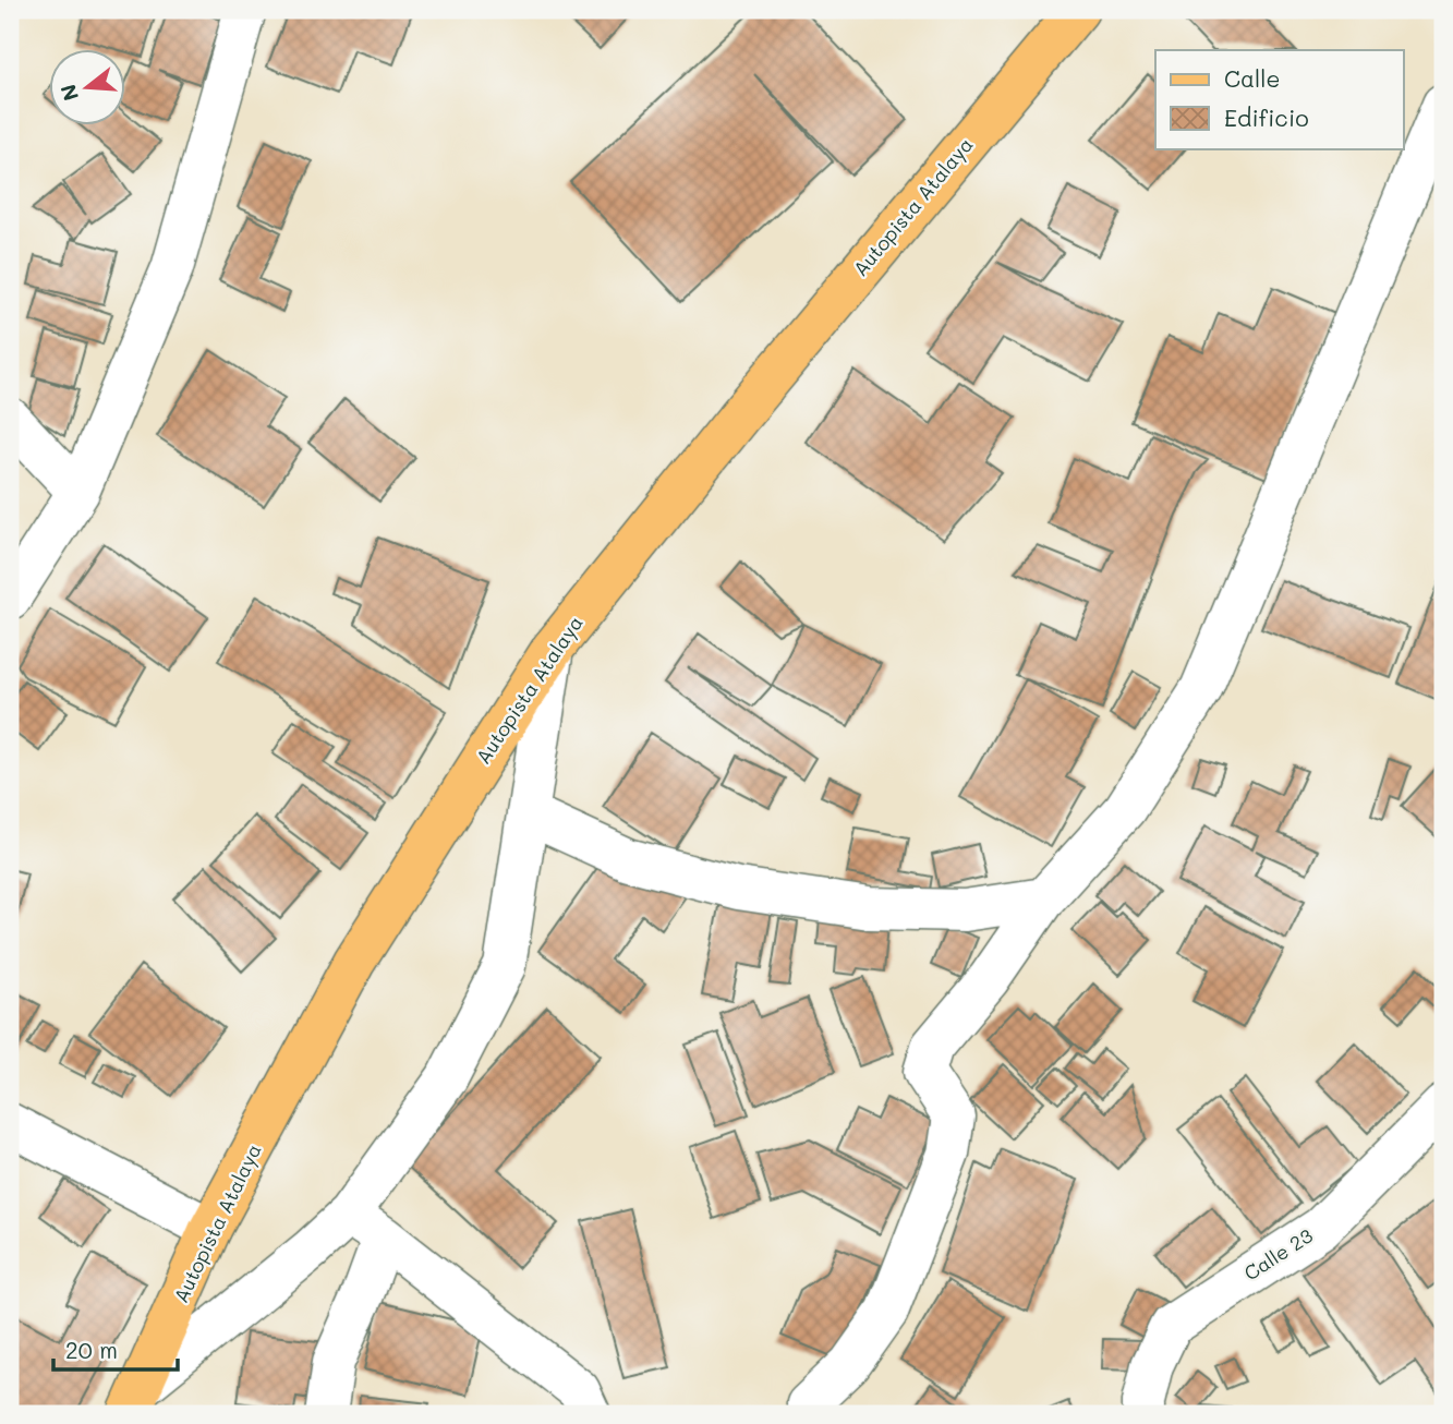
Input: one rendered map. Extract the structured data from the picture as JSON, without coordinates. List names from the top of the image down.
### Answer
{
  "streets": {
    "main road": ["Autopista Atalaya"],
    "street": ["Calle 23"]
  },
  "legend": ["Calle", "Edificio"],
  "scale_bar": "20 m",
  "north": "left"
}
